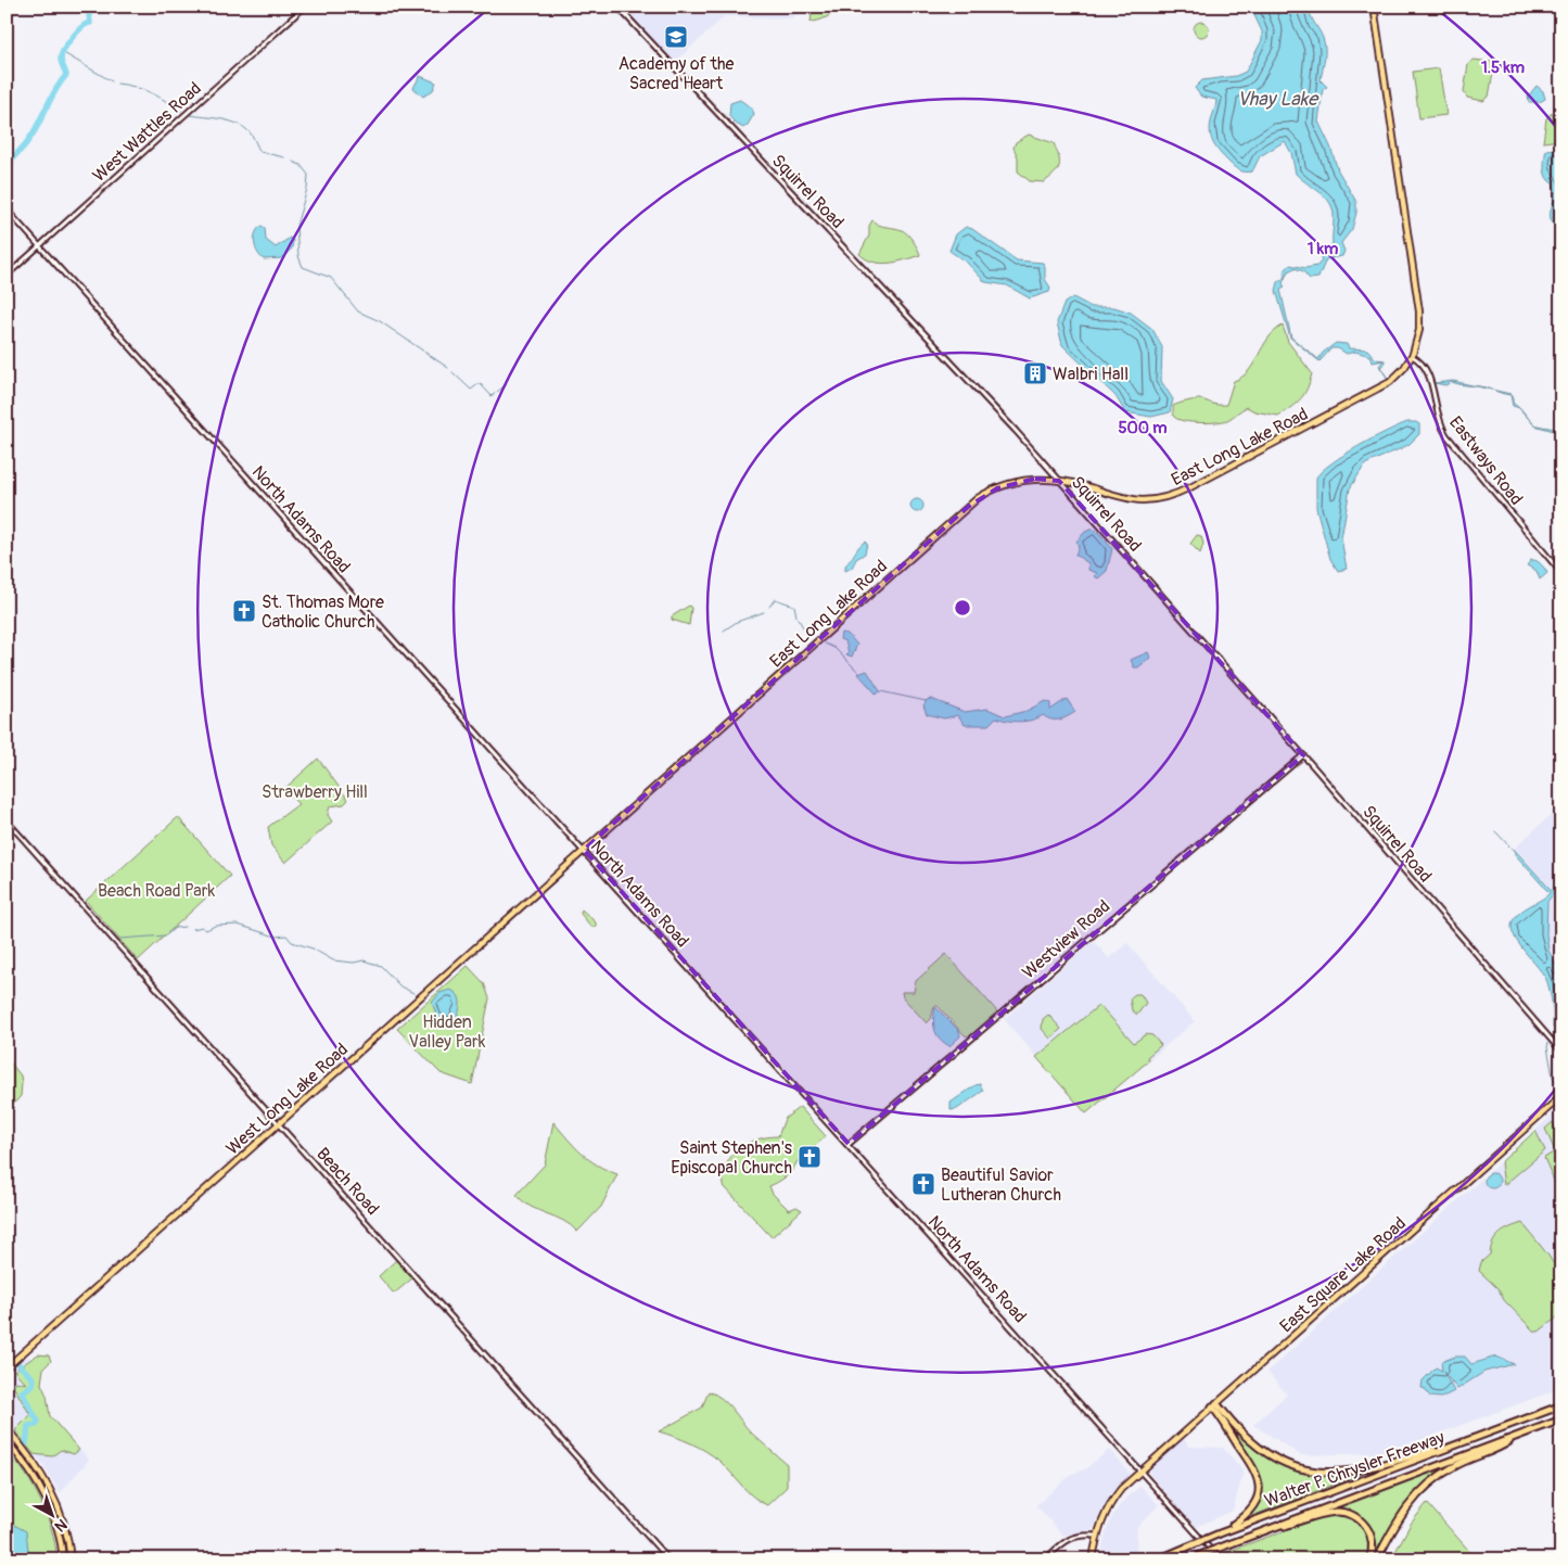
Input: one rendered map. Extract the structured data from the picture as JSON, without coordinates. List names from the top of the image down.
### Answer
{
  "streets": {
    "highway": ["Walter P. Chrysler Freeway"],
    "main road": ["East Long Lake Road", "West Long Lake Road", "East Square Lake Road"],
    "street": [
      "West Wattles Road",
      "Squirrel Road",
      "Eastways Road",
      "North Adams Road",
      "Westview Road",
      "Beach Road"
    ]
  },
  "crossings": [
    ["West Wattles Road", "North Adams Road"],
    ["Squirrel Road", "East Long Lake Road"],
    ["Squirrel Road", "Westview Road"],
    ["East Long Lake Road", "Eastways Road"],
    ["East Long Lake Road", "North Adams Road"],
    ["East Long Lake Road", "West Long Lake Road"],
    ["North Adams Road", "Westview Road"],
    ["North Adams Road", "West Long Lake Road"],
    ["North Adams Road", "East Square Lake Road"],
    ["West Long Lake Road", "Beach Road"]
  ],
  "water": ["Vhay Lake"],
  "parks": ["Strawberry Hill", "Beach Road Park", "Hidden Valley Park"],
  "places": {
    "school or university": ["Academy of the Sacred Heart"],
    "building": ["Walbri Hall"],
    "church": ["St. Thomas More Catholic Church", "Saint Stephen's Episcopal Church", "Beautiful Savior Lutheran Church"]
  },
  "north": "bottom right",
  "rings": ["1.5 km", "1 km", "500 m"]
}
